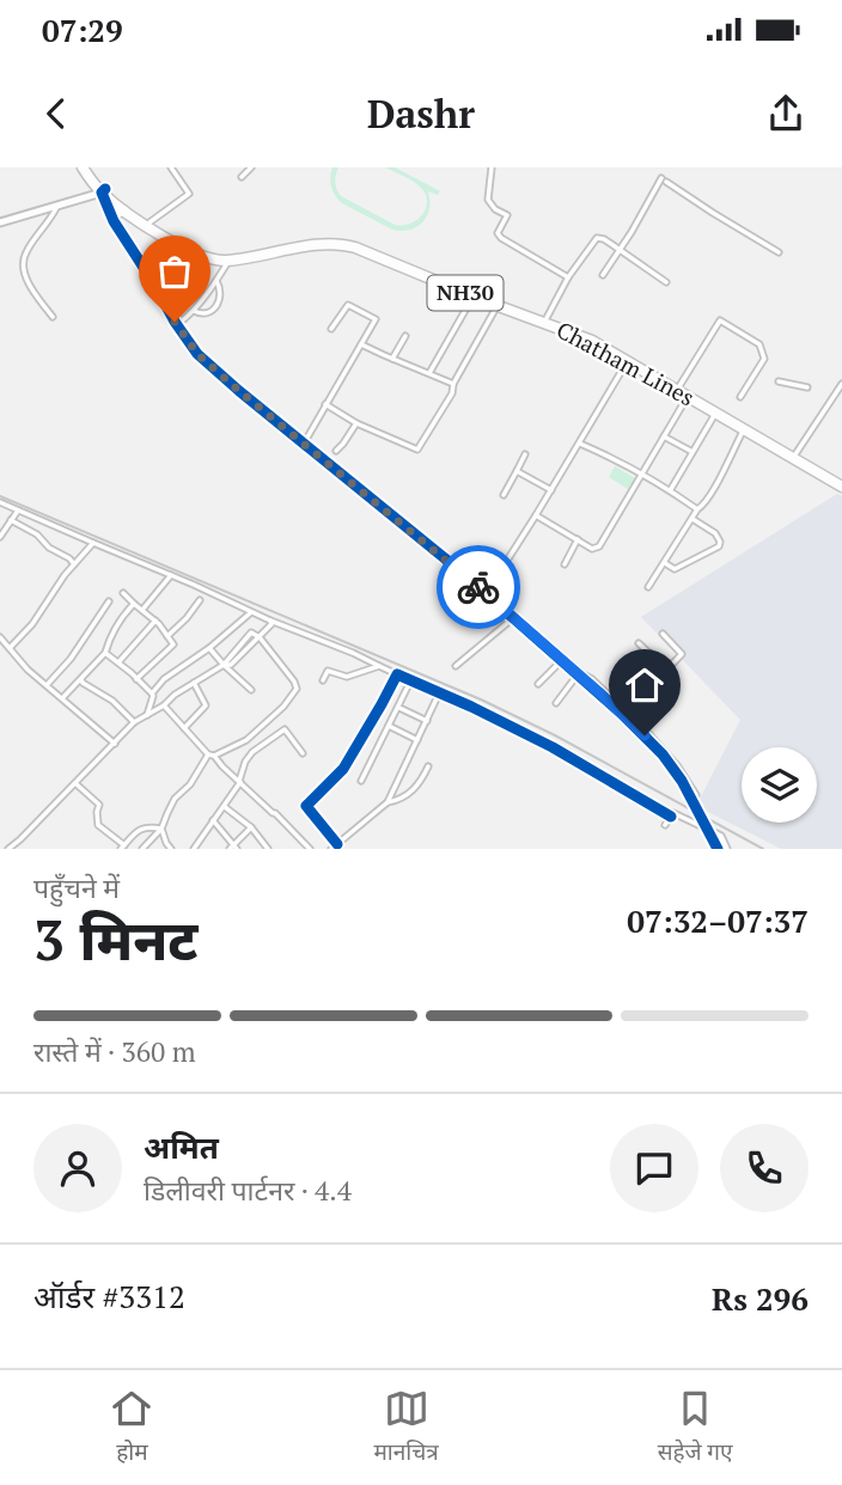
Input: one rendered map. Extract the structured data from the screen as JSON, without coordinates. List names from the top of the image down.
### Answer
{
  "streets": {
    "highway": ["NH30", "Chatham Lines"]
  },
  "page": {
    "status": "07:29",
    "header": "Dashr",
    "heading": ["3 मिनट", "पहुँचने में", "07:32–07:37"],
    "panel": [
      "अमित",
      "डिलीवरी पार्टनर · 4.4",
      "ऑर्डर #3312",
      "Rs 296"
    ],
    "bar": "रास्ते में · 360 m",
    "tabs": ["होम", "मानचित्र", "सहेजे गए"]
  }
}
